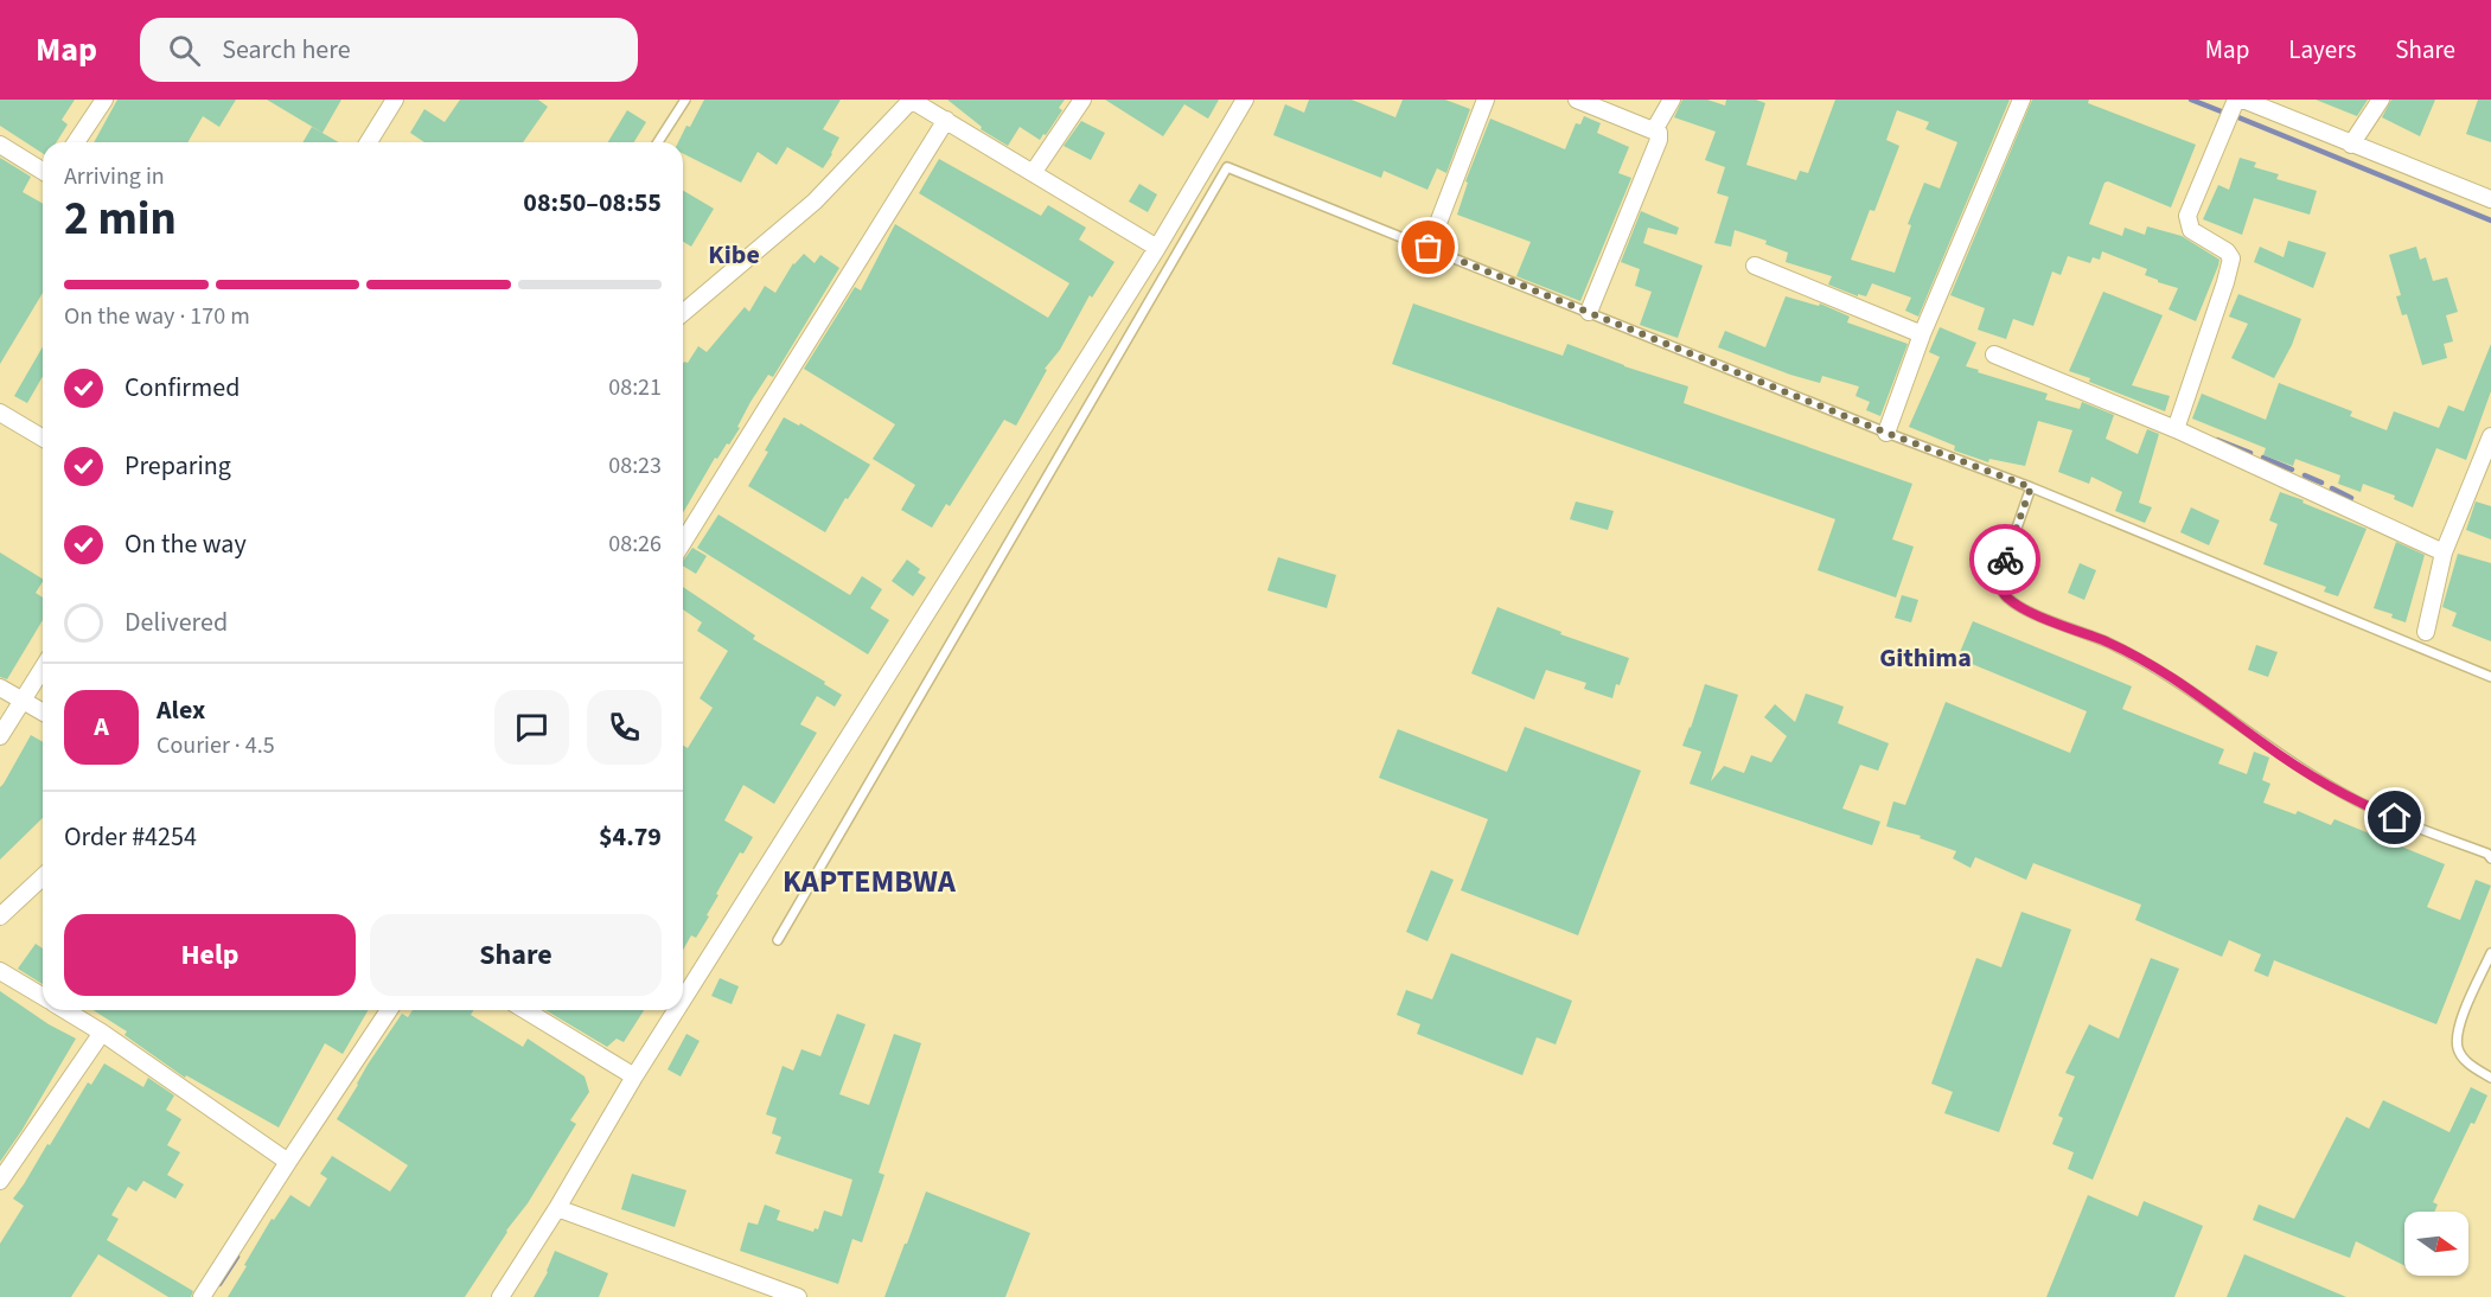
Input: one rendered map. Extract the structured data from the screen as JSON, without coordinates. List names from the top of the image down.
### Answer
{
  "districts": ["Kibe", "Githima", "KAPTEMBWA"],
  "north": "right",
  "page": {
    "header": "Map",
    "search": "Search here",
    "nav": ["Map", "Layers", "Share"],
    "heading": ["2 min", "Arriving in", "08:50–08:55"],
    "panel": [
      "Alex",
      "Courier · 4.5",
      "Order #4254",
      "$4.79"
    ],
    "bar": "On the way · 170 m",
    "list": [
      ["Confirmed", "08:21"],
      ["Preparing", "08:23"],
      ["On the way", "08:26"],
      "Delivered"
    ],
    "round": "A",
    "buttons": ["Help", "Share"]
  }
}
